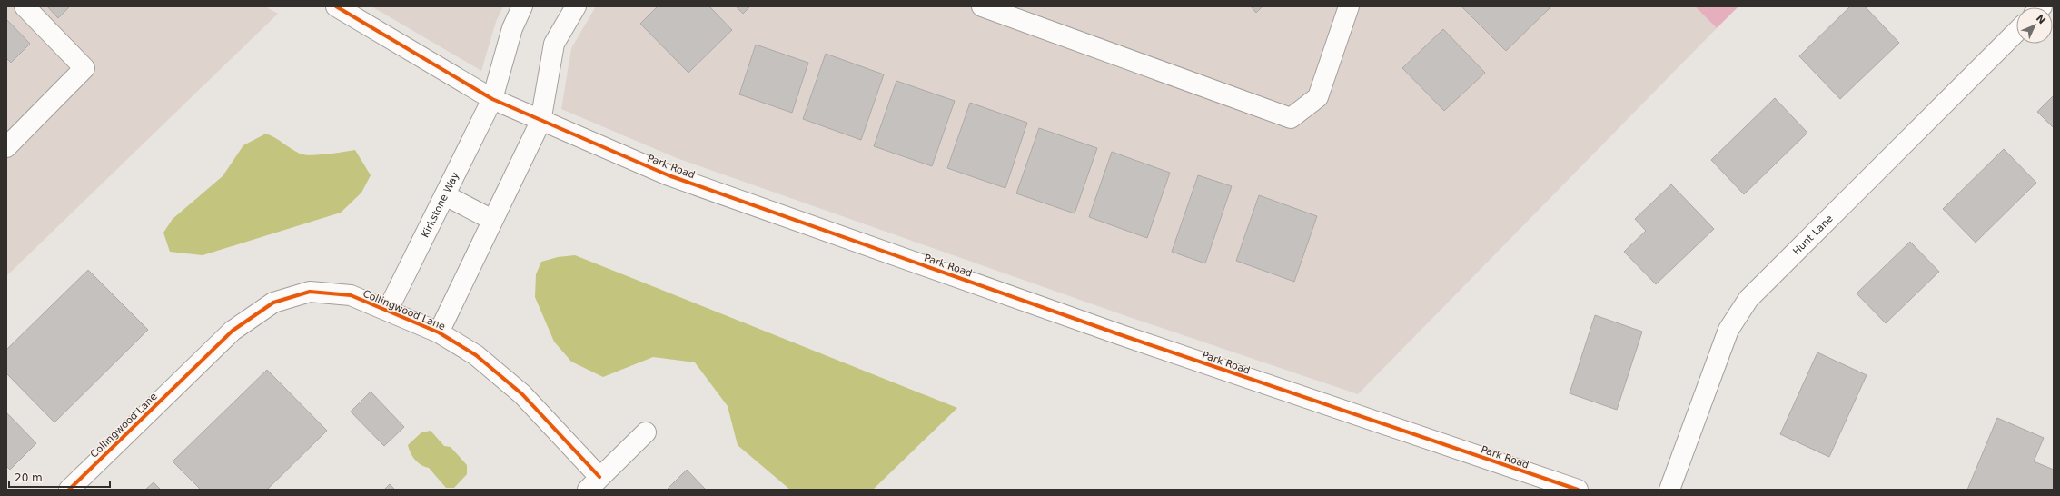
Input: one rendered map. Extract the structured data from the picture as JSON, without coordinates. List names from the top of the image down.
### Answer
{
  "streets": {
    "street": [
      "Park Road",
      "Kirkstone Way",
      "Hunt Lane",
      "Collingwood Lane"
    ]
  },
  "crossings": [
    ["Park Road", "Kirkstone Way"],
    ["Kirkstone Way", "Collingwood Lane"]
  ],
  "scale_bar": "20 m",
  "north": "top right"
}
